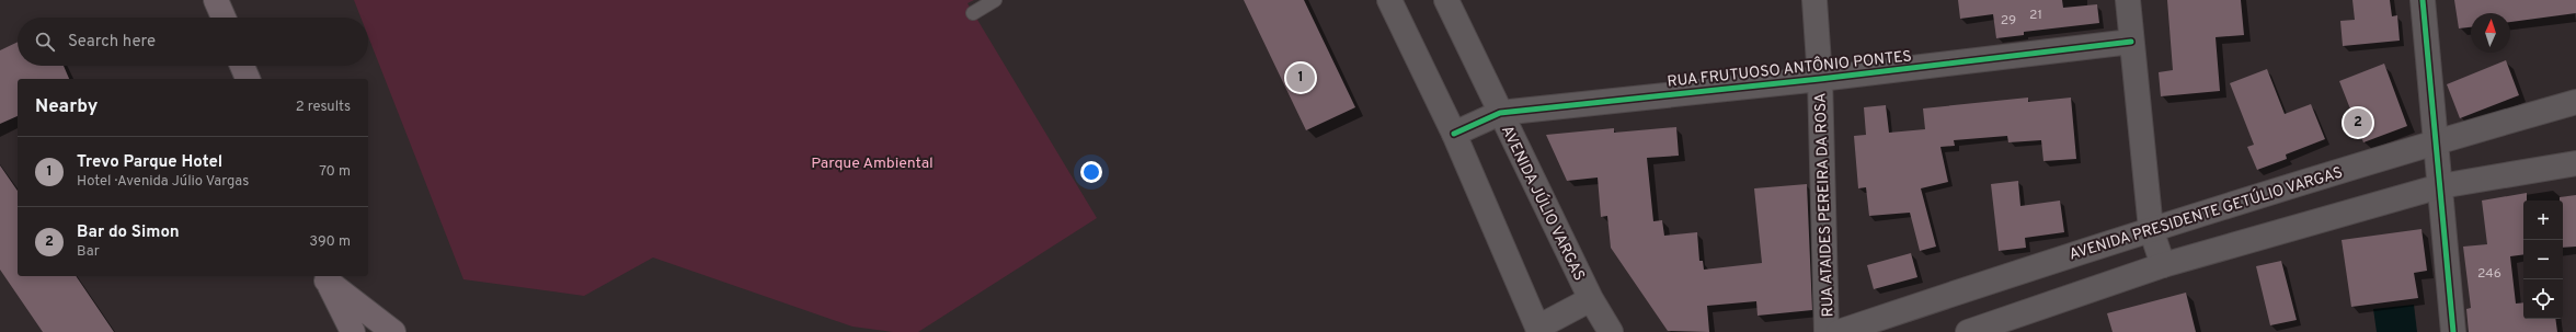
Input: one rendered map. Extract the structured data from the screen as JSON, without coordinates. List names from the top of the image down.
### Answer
{
  "streets": {
    "main road": [
      "RUA FRUTUOSO ANTÔNIO PONTES",
      "AVENIDA JÚLIO VARGAS",
      "RUA ATAIDES PEREIRA DA ROSA",
      "AVENIDA PRESIDENTE GETÚLIO VARGAS"
    ]
  },
  "crossings": [
    ["RUA FRUTUOSO ANTÔNIO PONTES", "AVENIDA JÚLIO VARGAS"],
    ["RUA FRUTUOSO ANTÔNIO PONTES", "RUA ATAIDES PEREIRA DA ROSA"]
  ],
  "parks": ["Parque Ambiental"],
  "house_numbers": ["21", "29", "246"],
  "north": "top",
  "page": {
    "search": "Search here",
    "pins": ["1", "2"],
    "heading": ["Nearby", "2 results"],
    "list": [
      {
        "mark": "1",
        "name": "Trevo Parque Hotel",
        "note": "Hotel · Avenida Júlio Vargas",
        "value": "70 m"
      },
      {
        "mark": "2",
        "name": "Bar do Simon",
        "note": "Bar",
        "value": "390 m"
      }
    ],
    "map_buttons": ["+", "−"]
  }
}
